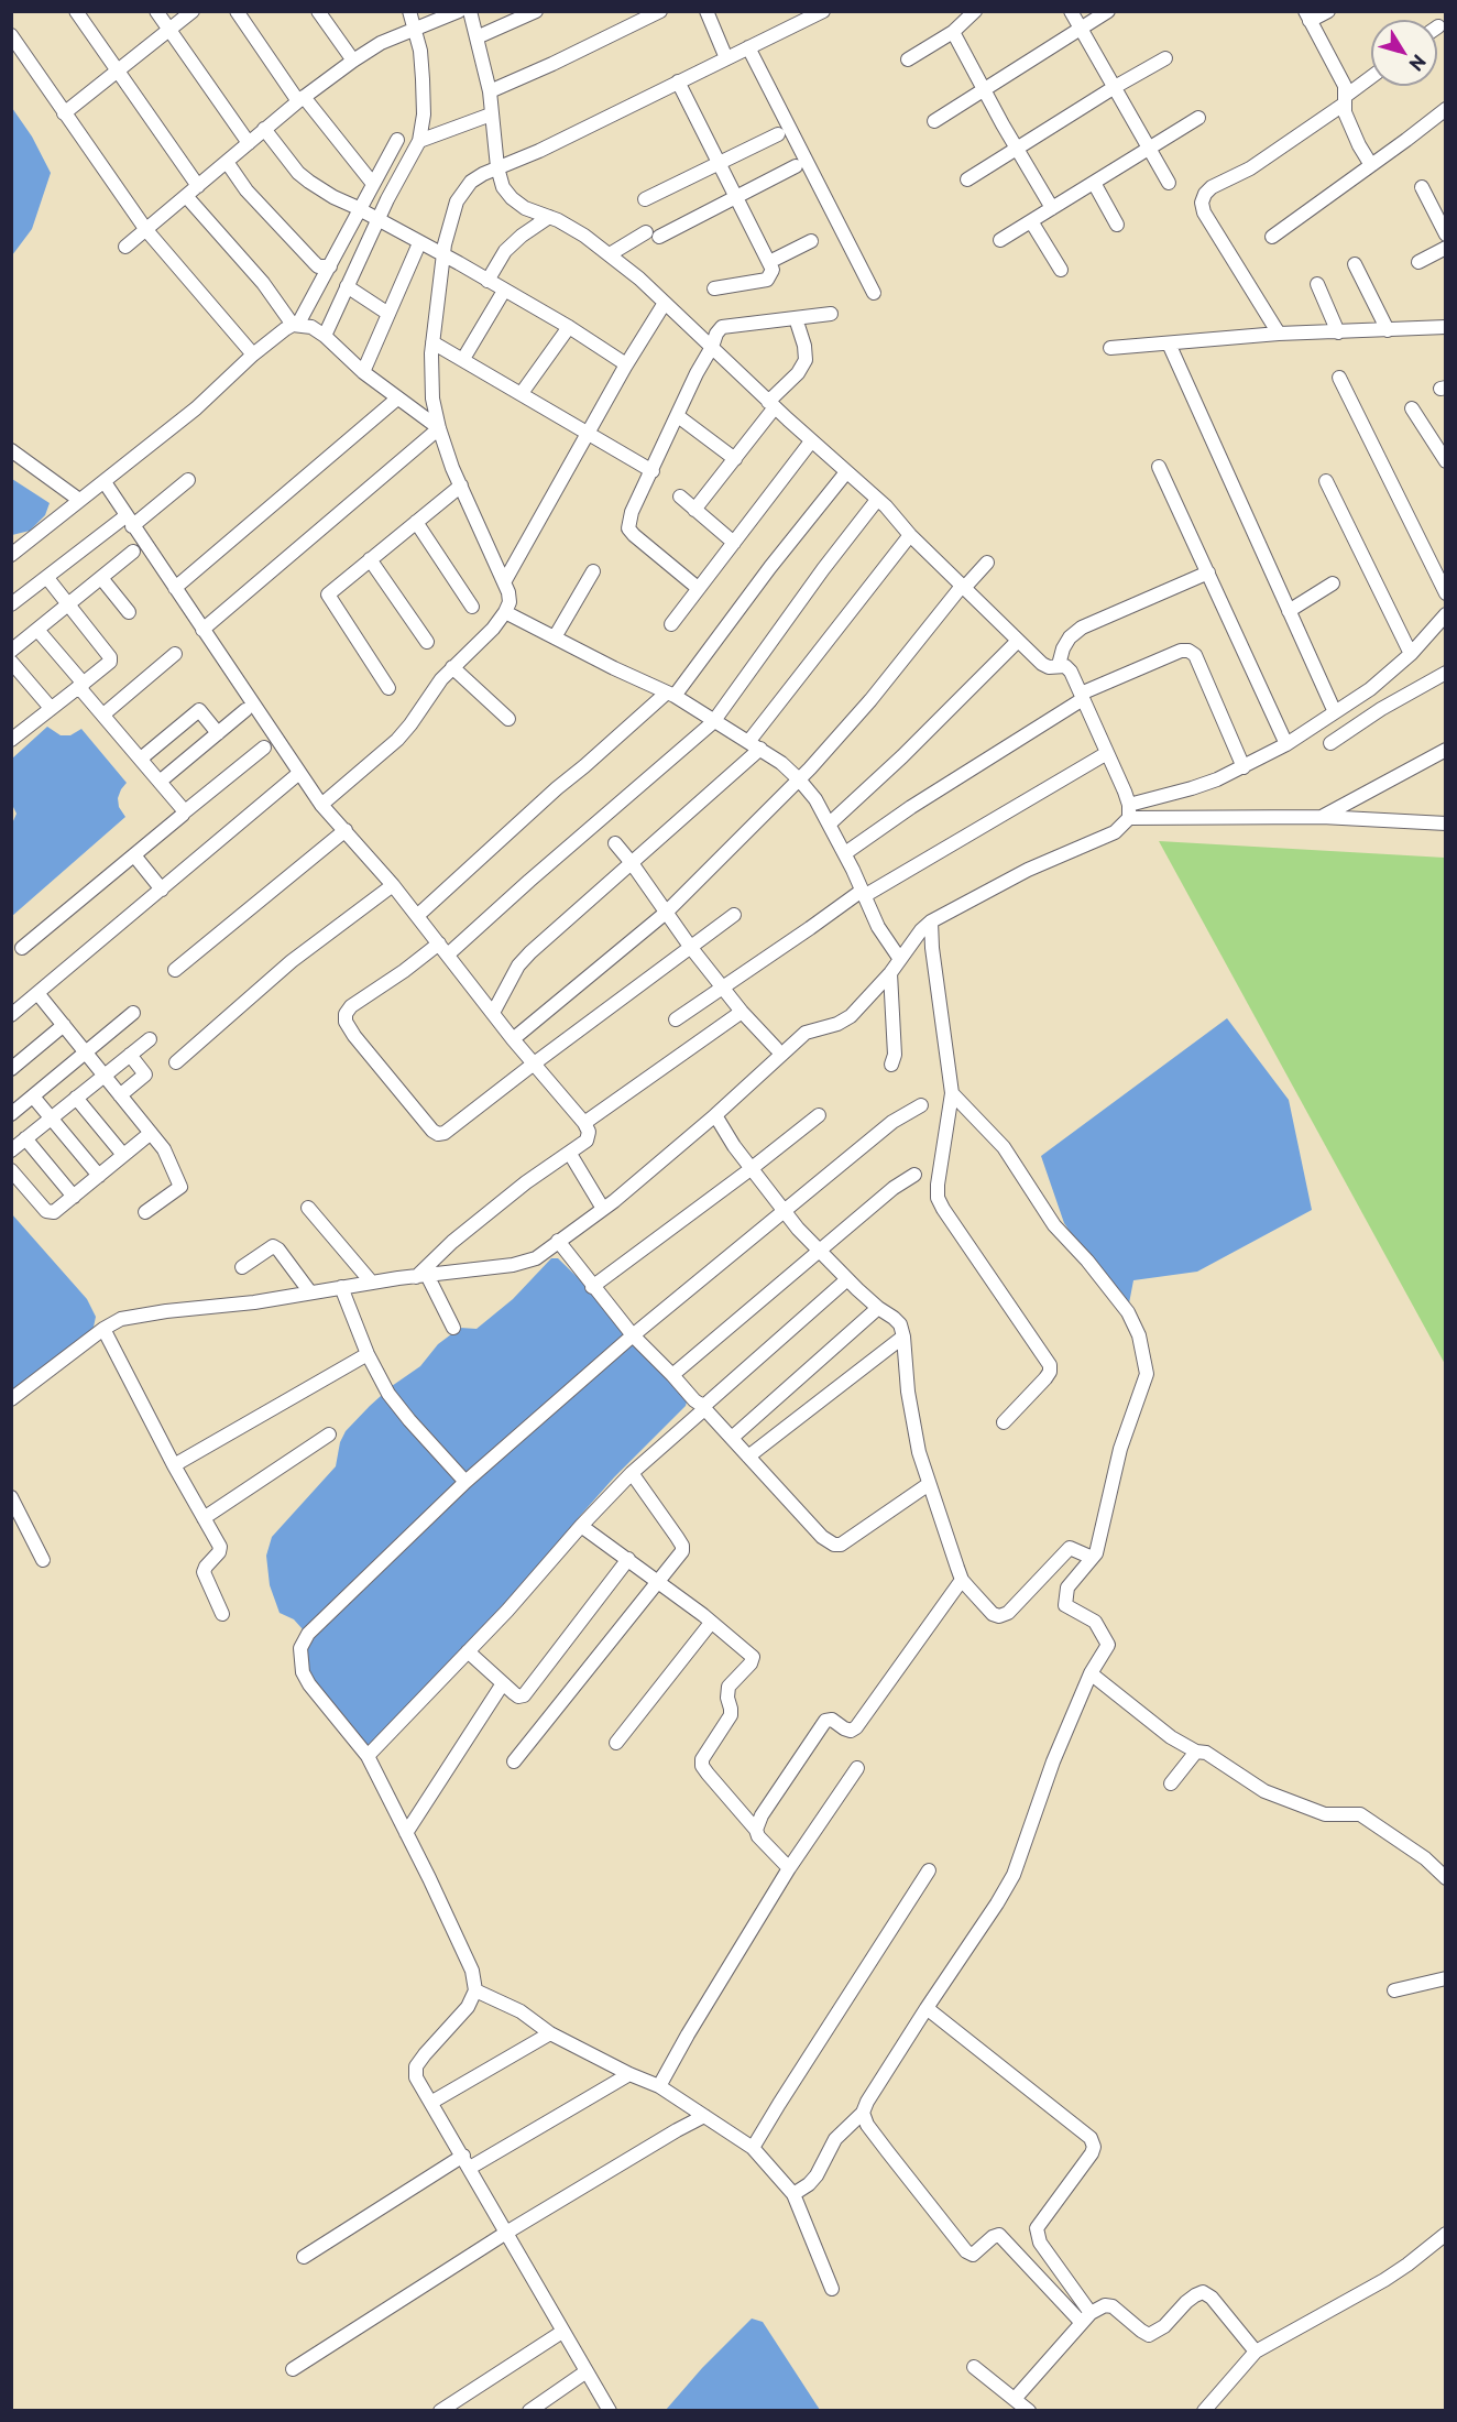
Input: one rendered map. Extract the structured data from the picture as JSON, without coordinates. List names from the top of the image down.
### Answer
{
  "north": "bottom right"
}
